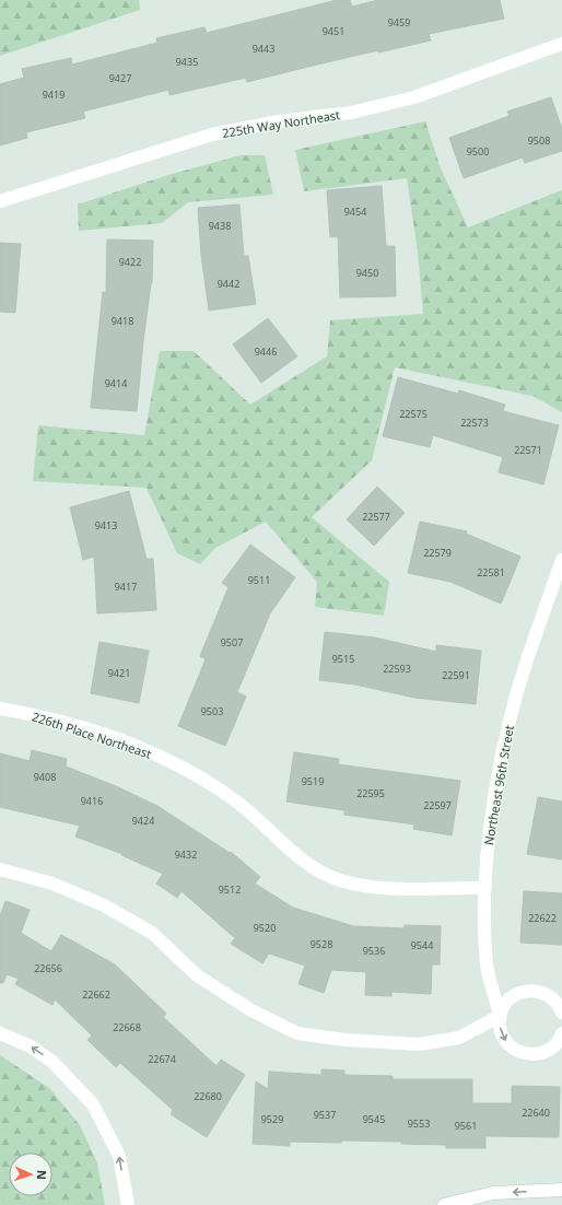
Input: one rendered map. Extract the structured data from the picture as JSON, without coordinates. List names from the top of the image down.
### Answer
{
  "streets": {
    "street": ["225th Way Northeast", "226th Place Northeast", "Northeast 96th Street"]
  },
  "crossings": [
    ["226th Place Northeast", "Northeast 96th Street"]
  ],
  "house_numbers": [
    "9459",
    "9451",
    "9443",
    "9435",
    "9427",
    "9419",
    "9508",
    "9500",
    "9454",
    "9438",
    "9422",
    "9450",
    "9442",
    "9418",
    "9446",
    "9414",
    "22575",
    "22573",
    "22571",
    "22577",
    "9413",
    "22579",
    "22581",
    "9511",
    "9417",
    "9507",
    "9515",
    "22593",
    "9421",
    "22591",
    "9503",
    "9408",
    "9519",
    "22595",
    "9416",
    "22597",
    "9424",
    "9432",
    "9512",
    "22622",
    "9520",
    "9528",
    "9544",
    "9536",
    "22656",
    "22662",
    "22668",
    "22674",
    "22680",
    "22640",
    "9537",
    "9529",
    "9545",
    "9553",
    "9561"
  ],
  "north": "right"
}
